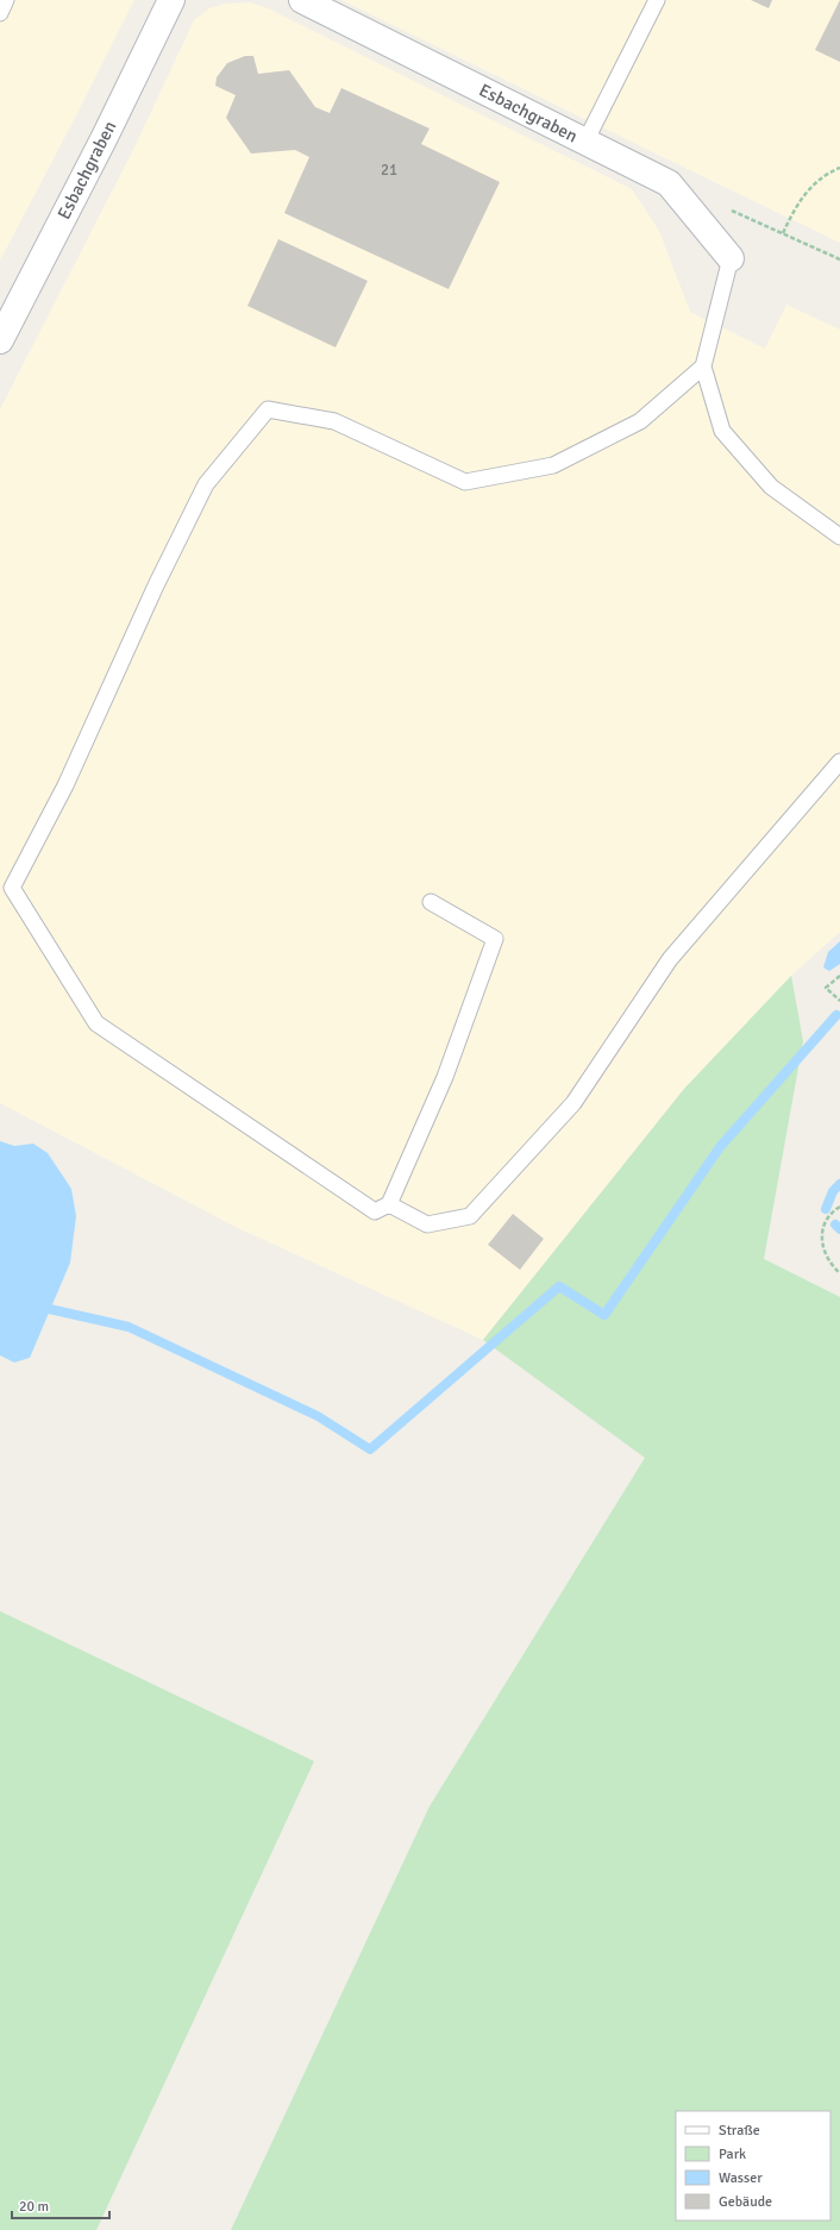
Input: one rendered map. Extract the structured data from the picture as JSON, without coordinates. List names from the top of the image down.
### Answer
{
  "streets": {
    "street": ["Esbachgraben"]
  },
  "house_numbers": ["21"],
  "legend": [
    "Straße",
    "Park",
    "Wasser",
    "Gebäude"
  ],
  "scale_bar": "20 m"
}
